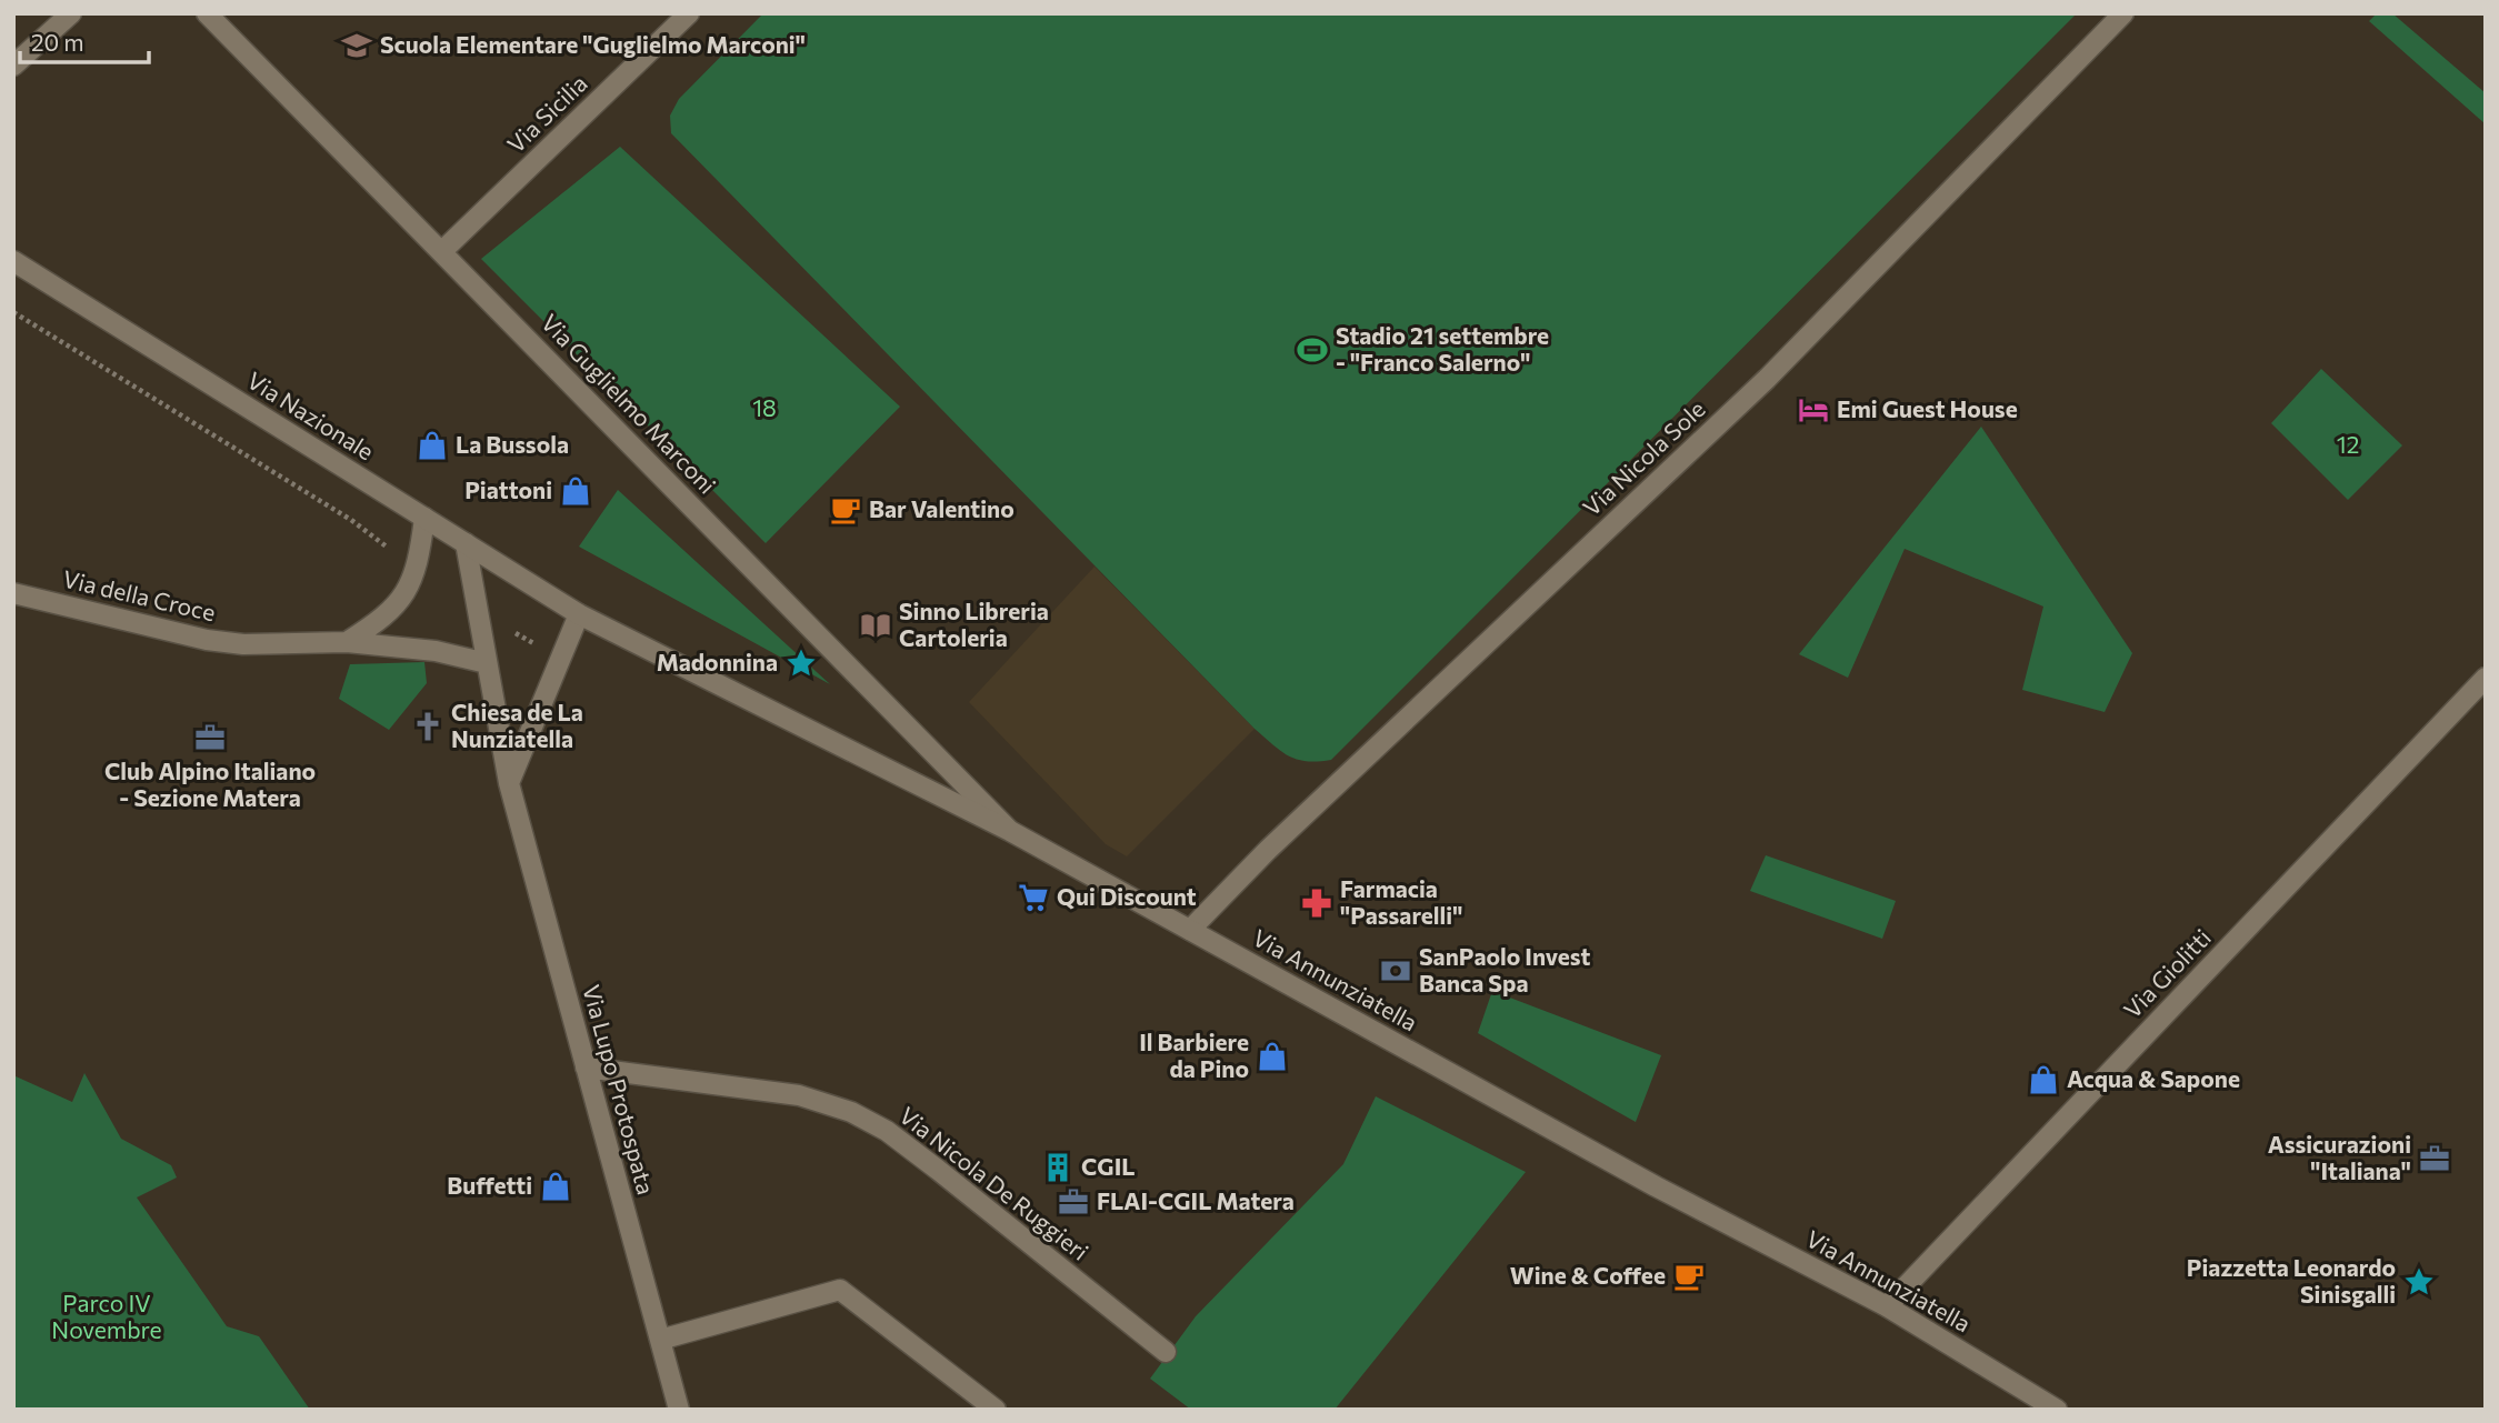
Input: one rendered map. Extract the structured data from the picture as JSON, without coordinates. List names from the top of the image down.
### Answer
{
  "streets": {
    "street": [
      "Via Sicilia",
      "Via Guglielmo Marconi",
      "Via Nazionale",
      "Via Nicola Sole",
      "Via della Croce",
      "Via Giolitti",
      "Via Annunziatella",
      "Via Lupo Protospata",
      "Via Nicola De Ruggieri"
    ]
  },
  "crossings": [
    ["Via Sicilia", "Via Guglielmo Marconi"],
    ["Via Guglielmo Marconi", "Via Annunziatella"],
    ["Via Nazionale", "Via Annunziatella"],
    ["Via Nazionale", "Via Lupo Protospata"],
    ["Via Nicola Sole", "Via Annunziatella"],
    ["Via della Croce", "Via Lupo Protospata"],
    ["Via Giolitti", "Via Annunziatella"],
    ["Via Lupo Protospata", "Via Nicola De Ruggieri"]
  ],
  "parks": ["18", "12", "Parco IV Novembre"],
  "places": {
    "school or university": ["Scuola Elementare \"Guglielmo Marconi\""],
    "sports": ["Stadio 21 settembre - \"Franco Salerno\""],
    "hotel": ["Emi Guest House"],
    "shop": [
      "La Bussola",
      "Piattoni",
      "Il Barbiere da Pino",
      "Acqua & Sapone",
      "Buffetti"
    ],
    "cafe": ["Bar Valentino", "Wine & Coffee"],
    "library": ["Sinno Libreria Cartoleria"],
    "place": ["Madonnina", "Piazzetta Leonardo Sinisgalli"],
    "church": ["Chiesa de La Nunziatella"],
    "office": ["Club Alpino Italiano - Sezione Matera", "Assicurazioni \"Italiana\"", "FLAI-CGIL Matera"],
    "supermarket": ["Qui Discount"],
    "pharmacy": ["Farmacia \"Passarelli\""],
    "bank": ["SanPaolo Invest Banca Spa"],
    "building": ["CGIL"]
  },
  "scale_bar": "20 m"
}
